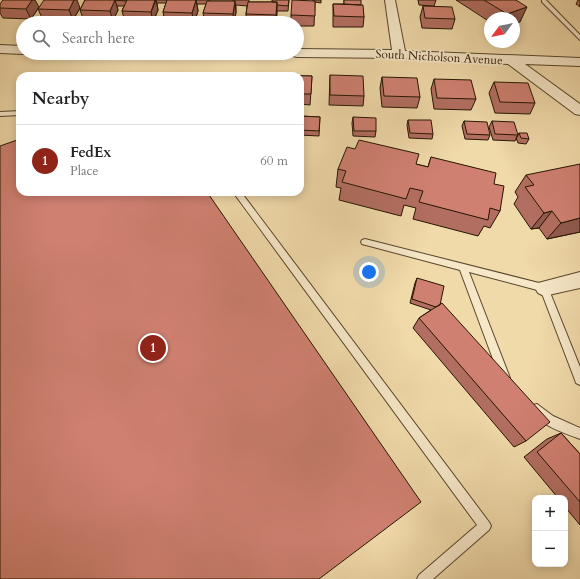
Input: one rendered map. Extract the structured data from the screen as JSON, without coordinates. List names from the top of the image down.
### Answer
{
  "streets": {
    "street": ["South Nicholson Avenue"]
  },
  "north": "bottom left",
  "page": {
    "search": "Search here",
    "heading": "Nearby",
    "list": [
      {
        "mark": "1",
        "name": "FedEx",
        "note": "Place",
        "value": "60 m"
      }
    ],
    "pins": "1",
    "map_buttons": ["+", "−"]
  }
}
